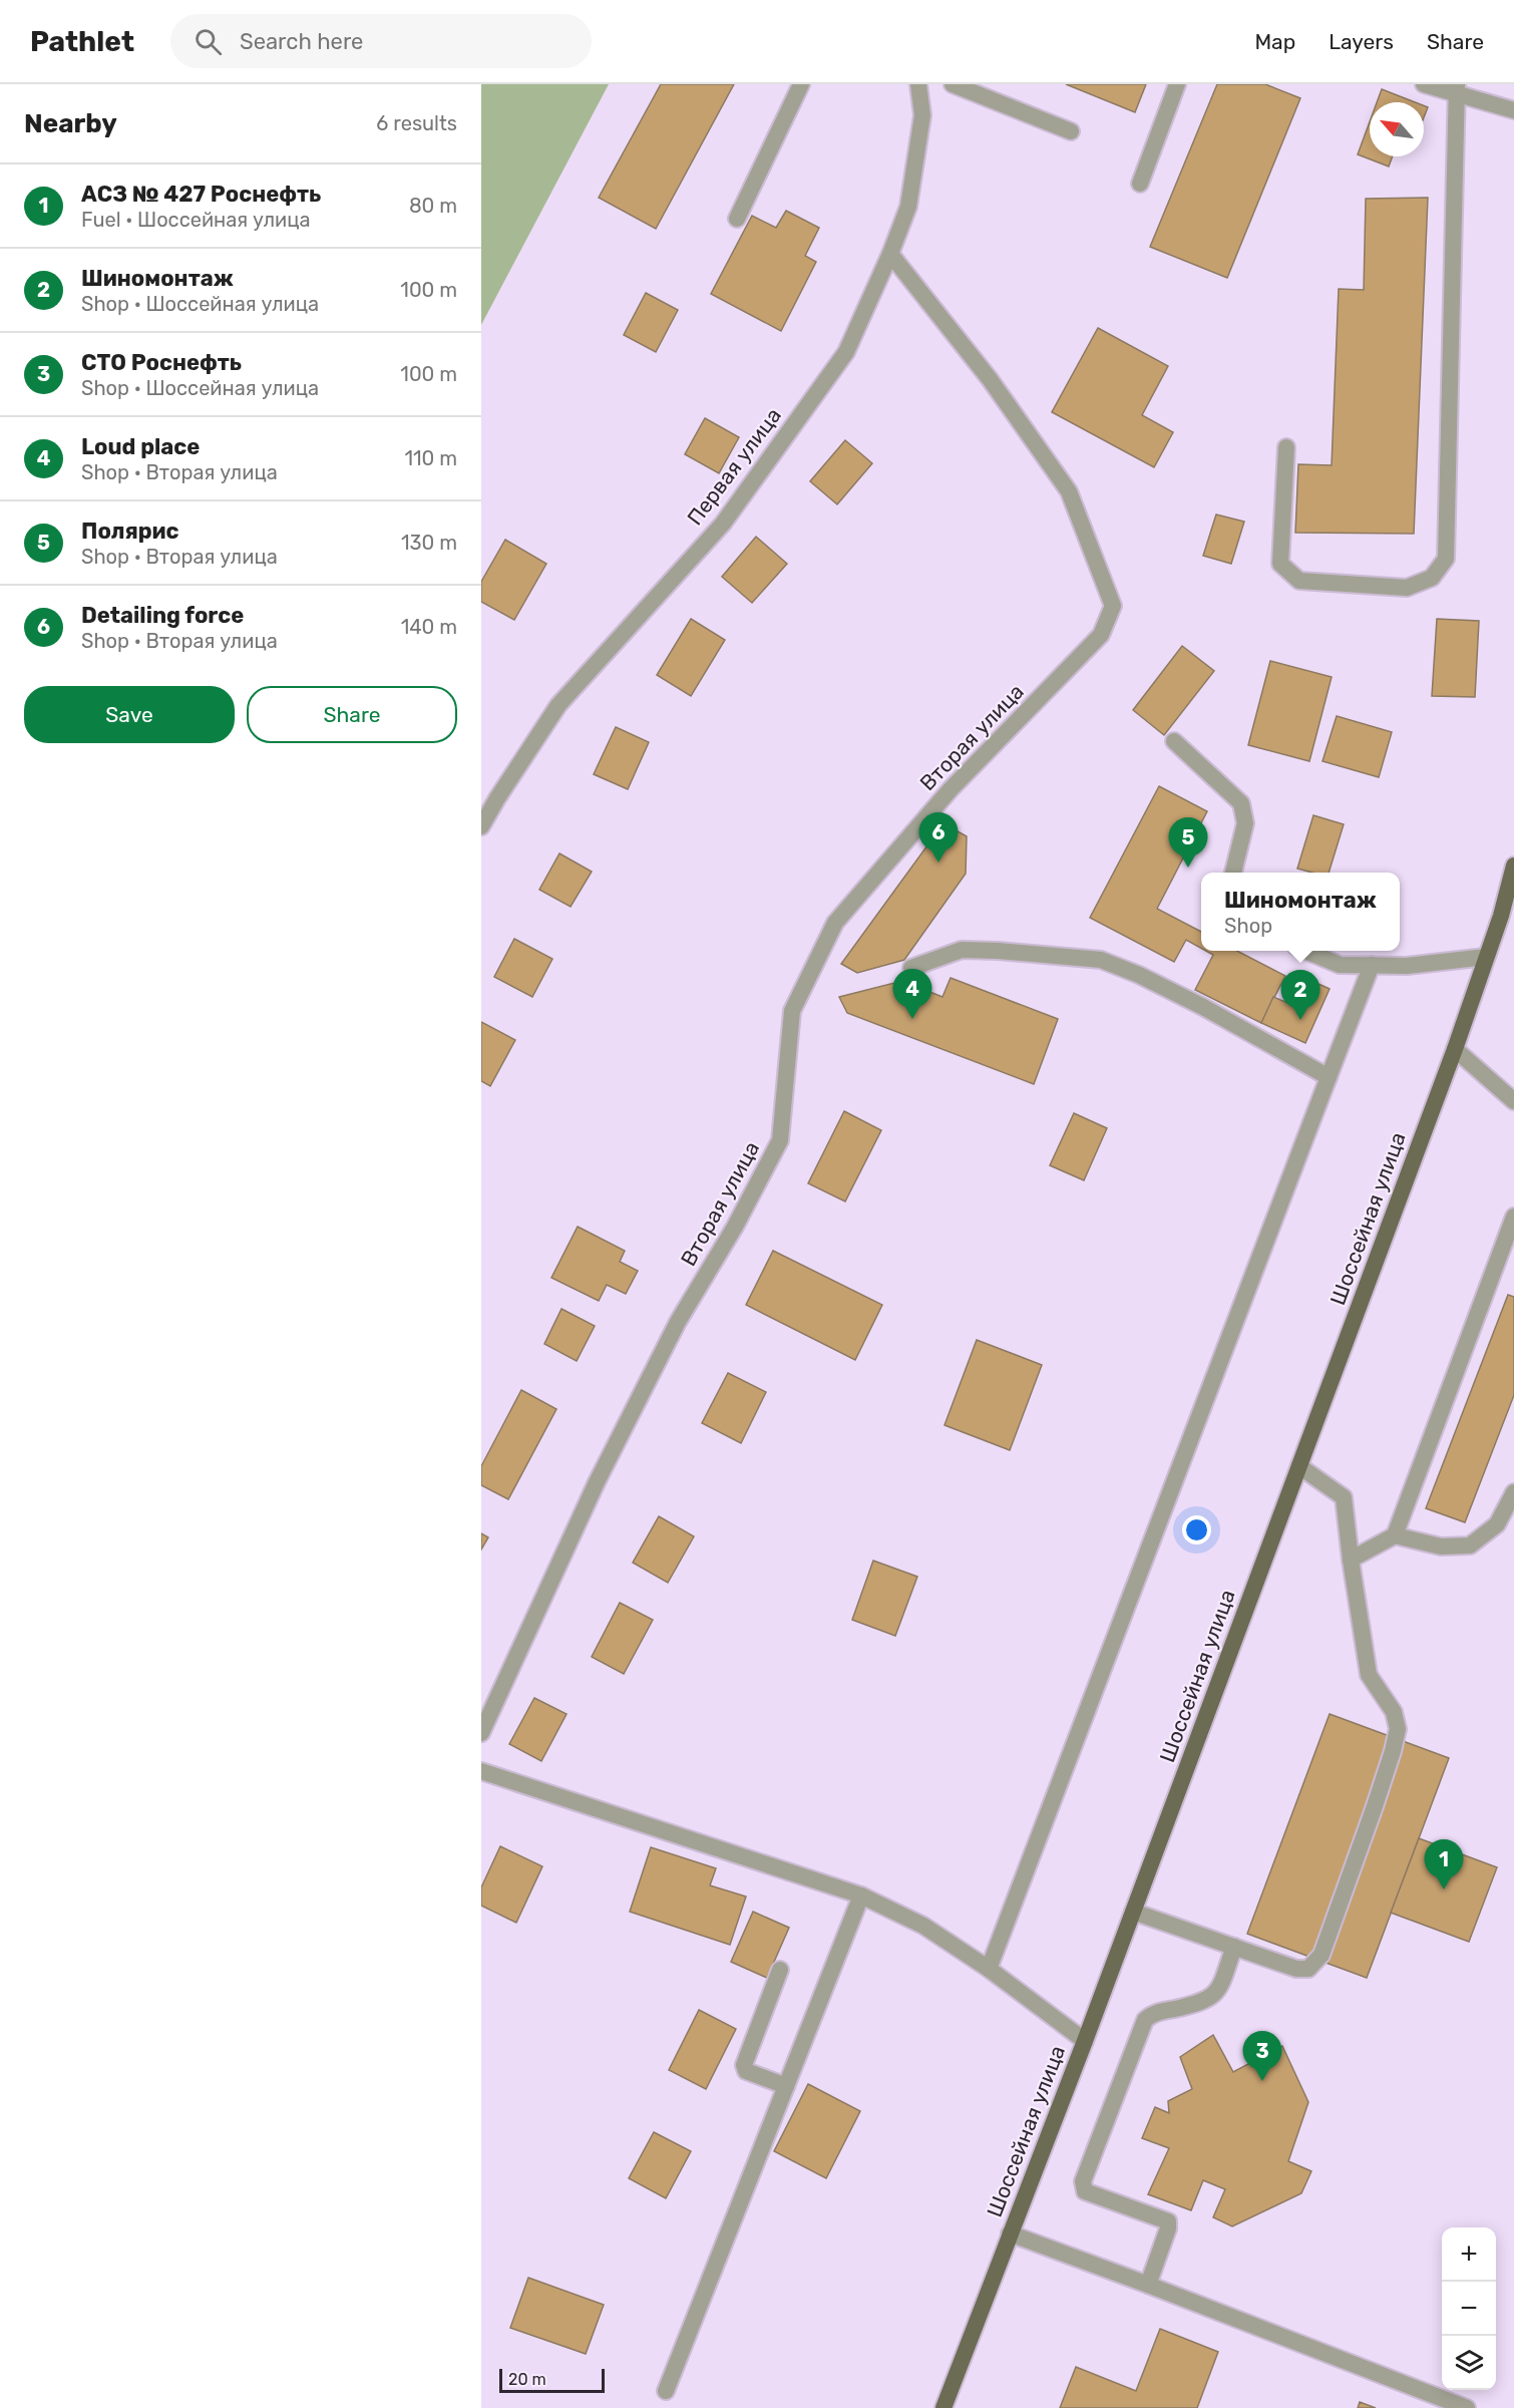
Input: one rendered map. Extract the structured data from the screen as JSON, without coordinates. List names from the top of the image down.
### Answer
{
  "streets": {
    "main road": ["Шоссейная улица"],
    "street": ["Первая улица", "Вторая улица"]
  },
  "crossings": [
    ["Первая улица", "Вторая улица"]
  ],
  "scale_bar": "20 m",
  "north": "top left",
  "page": {
    "header": "Pathlet",
    "search": "Search here",
    "nav": ["Map", "Layers", "Share"],
    "heading": ["Nearby", "6 results"],
    "list": [
      {
        "mark": "1",
        "name": "АСЗ № 427 Роснефть",
        "note": "Fuel · Шоссейная улица",
        "value": "80 m"
      },
      {
        "mark": "2",
        "name": "Шиномонтаж",
        "note": "Shop · Шоссейная улица",
        "value": "100 m"
      },
      {
        "mark": "3",
        "name": "СТО Роснефть",
        "note": "Shop · Шоссейная улица",
        "value": "100 m"
      },
      {
        "mark": "4",
        "name": "Loud place",
        "note": "Shop · Вторая улица",
        "value": "110 m"
      },
      {
        "mark": "5",
        "name": "Полярис",
        "note": "Shop · Вторая улица",
        "value": "130 m"
      },
      {
        "mark": "6",
        "name": "Detailing force",
        "note": "Shop · Вторая улица",
        "value": "140 m"
      }
    ],
    "buttons": ["Save", "Share"],
    "pins": [
      "6",
      "5",
      "4",
      "2",
      "1",
      "3"
    ],
    "popup": ["Шиномонтаж", "Shop"],
    "map_buttons": ["+", "−"],
    "scale": "20 m"
  }
}
